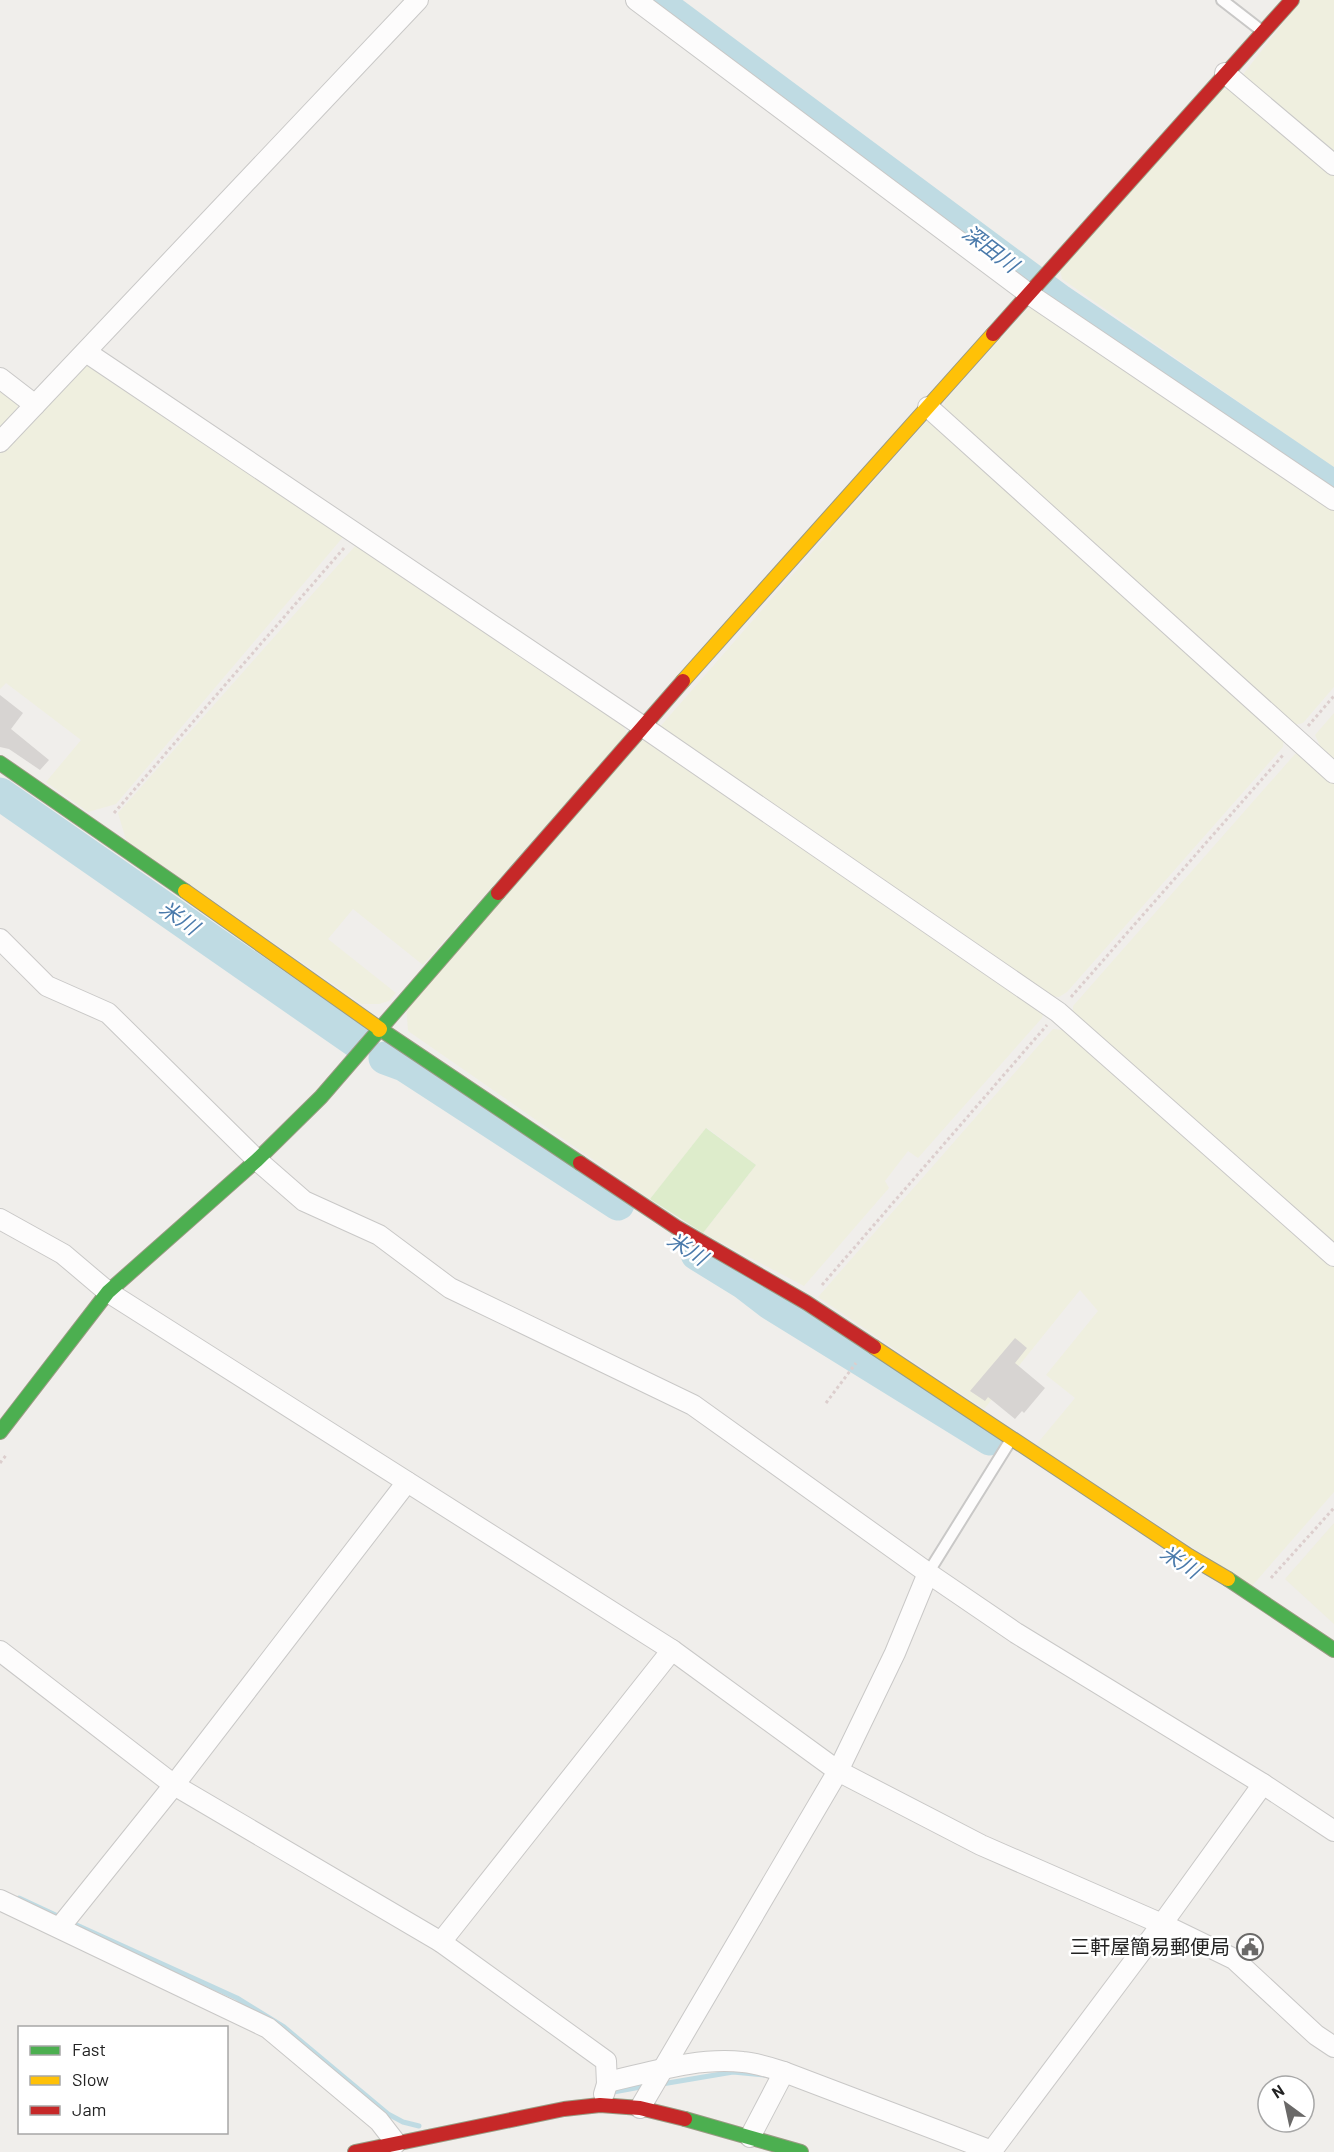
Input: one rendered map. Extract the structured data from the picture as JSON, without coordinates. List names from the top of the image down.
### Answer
{
  "water": ["深田川", "米川"],
  "places": {
    "public building": ["三軒屋簡易郵便局"]
  },
  "legend": ["Fast", "Slow", "Jam"],
  "north": "top left"
}
